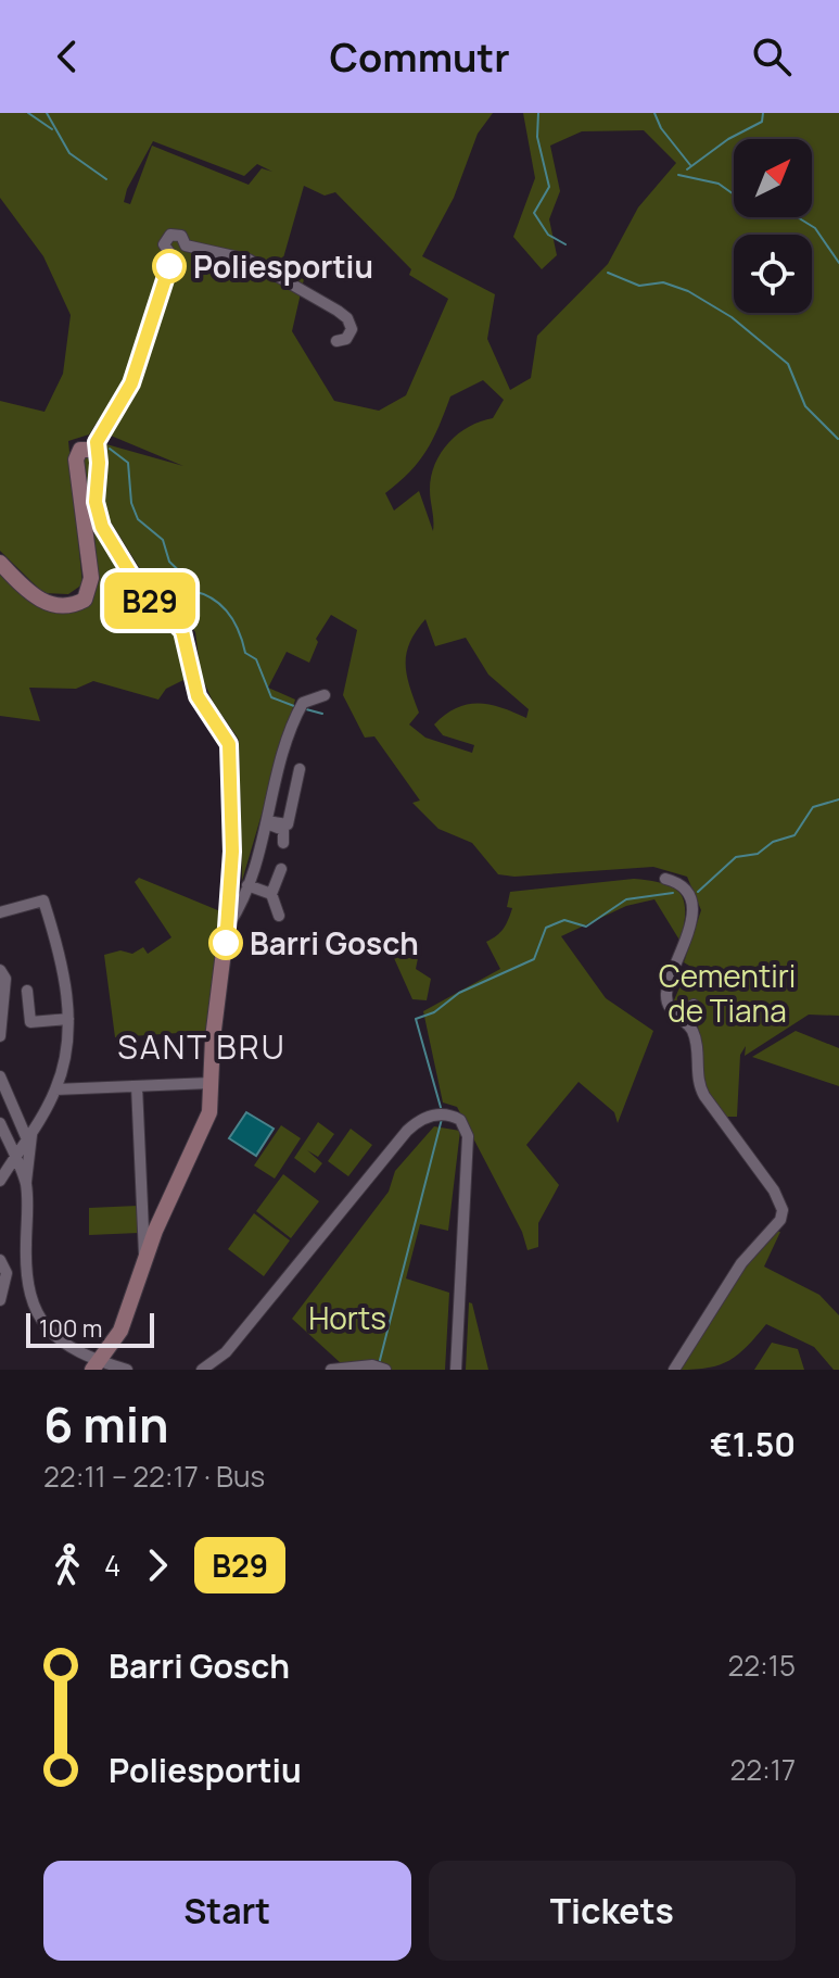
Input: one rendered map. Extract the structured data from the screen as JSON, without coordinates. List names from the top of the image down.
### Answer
{
  "districts": ["SANT BRU"],
  "parks": ["Cementiri de Tiana", "Horts"],
  "places": ["Poliesportiu", "Barri Gosch"],
  "lines": ["bus line B29"],
  "scale_bar": "100 m",
  "north": "top right",
  "page": {
    "header": "Commutr",
    "on_map": "B29",
    "scale": "100 m",
    "heading": ["6 min", "22:11 – 22:17 · Bus", "€1.50"],
    "legs": ["4", "B29"],
    "list": [
      {
        "name": "Barri Gosch",
        "value": "22:15"
      },
      {
        "name": "Poliesportiu",
        "value": "22:17"
      }
    ],
    "buttons": ["Start", "Tickets"]
  }
}
